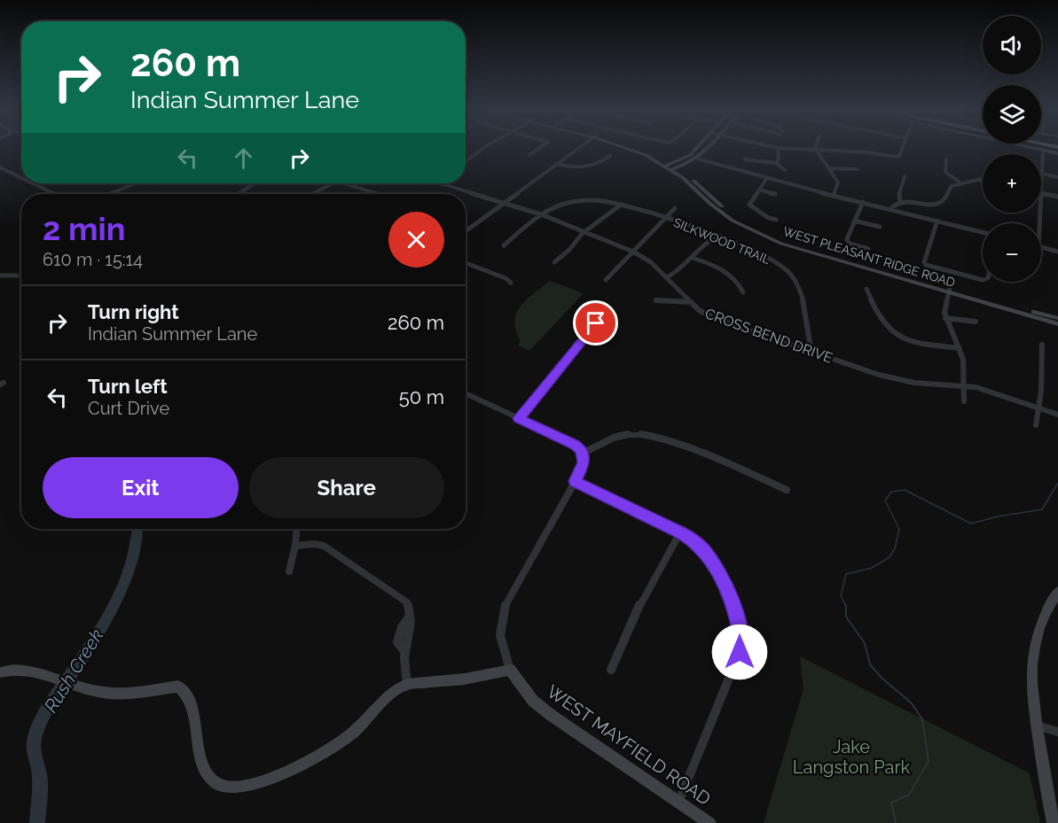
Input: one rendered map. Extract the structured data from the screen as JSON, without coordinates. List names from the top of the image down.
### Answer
{
  "streets": {
    "main road": ["WEST PLEASANT RIDGE ROAD", "WEST MAYFIELD ROAD"],
    "street": ["SILKWOOD TRAIL", "CROSS BEND DRIVE"]
  },
  "crossings": [
    ["SILKWOOD TRAIL", "CROSS BEND DRIVE"]
  ],
  "water": ["Rush Creek"],
  "parks": ["Jake Langston Park"],
  "page": {
    "map_buttons": ["+", "−"],
    "turn": ["260 m", "Indian Summer Lane"],
    "heading": ["2 min", "610 m · 15:14"],
    "list": [
      {
        "name": "Turn right",
        "note": "Indian Summer Lane",
        "value": "260 m"
      },
      {
        "name": "Turn left",
        "note": "Curt Drive",
        "value": "50 m"
      }
    ],
    "buttons": ["Exit", "Share"]
  }
}
